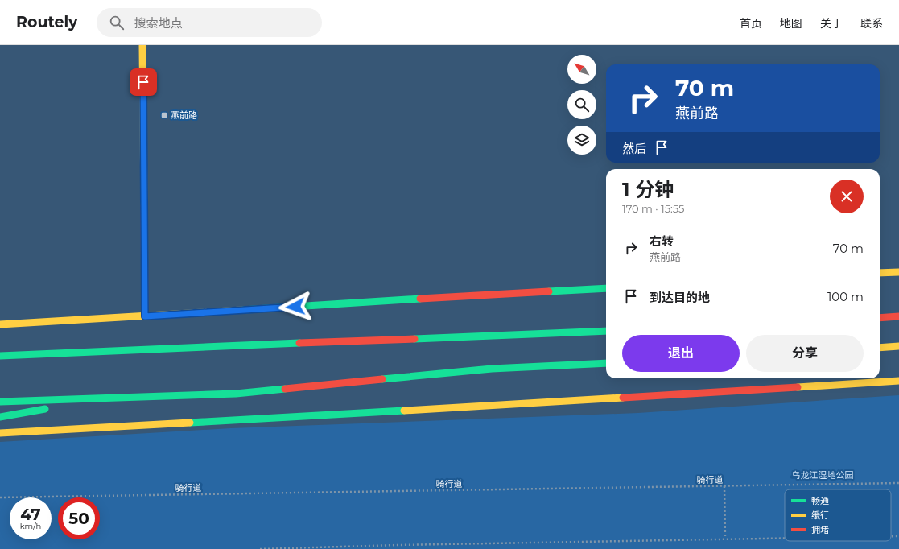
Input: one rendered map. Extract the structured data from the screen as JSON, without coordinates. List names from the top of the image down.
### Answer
{
  "streets": {
    "path": ["骑行道"]
  },
  "parks": ["乌龙江湿地公园"],
  "places": {
    "transit": ["燕前路"]
  },
  "legend": ["畅通", "缓行", "拥堵"],
  "north": "top left",
  "page": {
    "header": "Routely",
    "search": "搜索地点",
    "nav": [
      "首页",
      "地图",
      "关于",
      "联系"
    ],
    "turn": ["70 m", "燕前路"],
    "then": "然后",
    "heading": ["1 分钟", "170 m · 15:55"],
    "list": [
      {
        "name": "右转",
        "note": "燕前路",
        "value": "70 m"
      },
      {
        "name": "到达目的地",
        "value": "100 m"
      }
    ],
    "buttons": ["退出", "分享"],
    "speed": "47 km/h",
    "limit": "50"
  }
}
